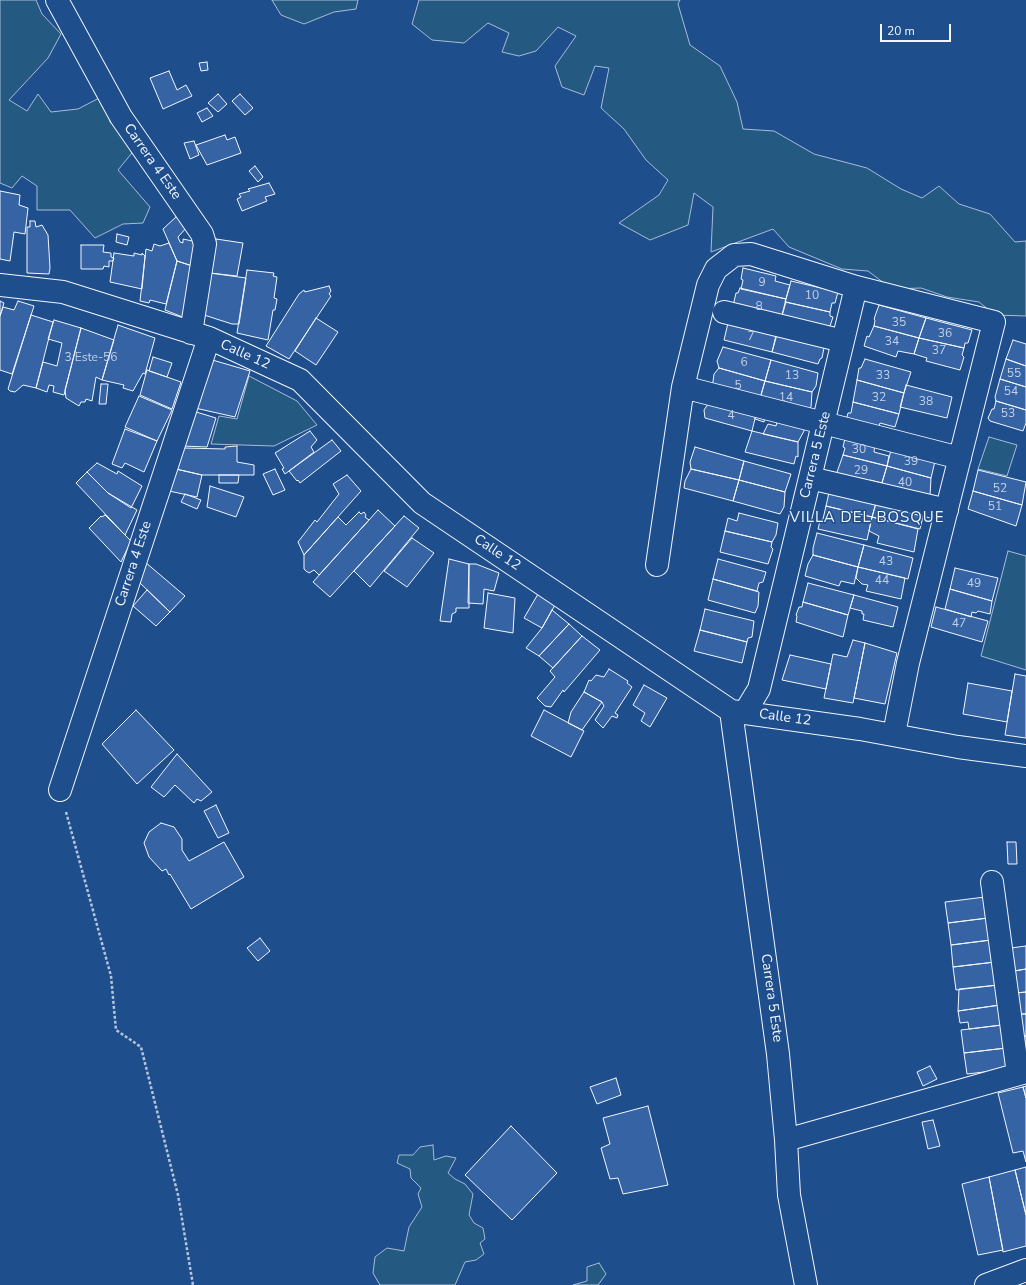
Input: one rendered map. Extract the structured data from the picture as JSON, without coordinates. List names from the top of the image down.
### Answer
{
  "streets": {
    "street": ["Carrera 4 Este", "Calle 12", "Carrera 5 Este"]
  },
  "crossings": [
    ["Carrera 4 Este", "Calle 12"],
    ["Calle 12", "Carrera 5 Este"]
  ],
  "districts": ["VILLA DEL BOSQUE"],
  "house_numbers": [
    "9",
    "10",
    "8",
    "35",
    "36",
    "7",
    "34",
    "37",
    "3 Este-56",
    "6",
    "55",
    "13",
    "33",
    "5",
    "54",
    "14",
    "32",
    "38",
    "53",
    "4",
    "30",
    "39",
    "29",
    "40",
    "52",
    "51",
    "43",
    "44",
    "49",
    "47"
  ],
  "scale_bar": "20 m"
}
